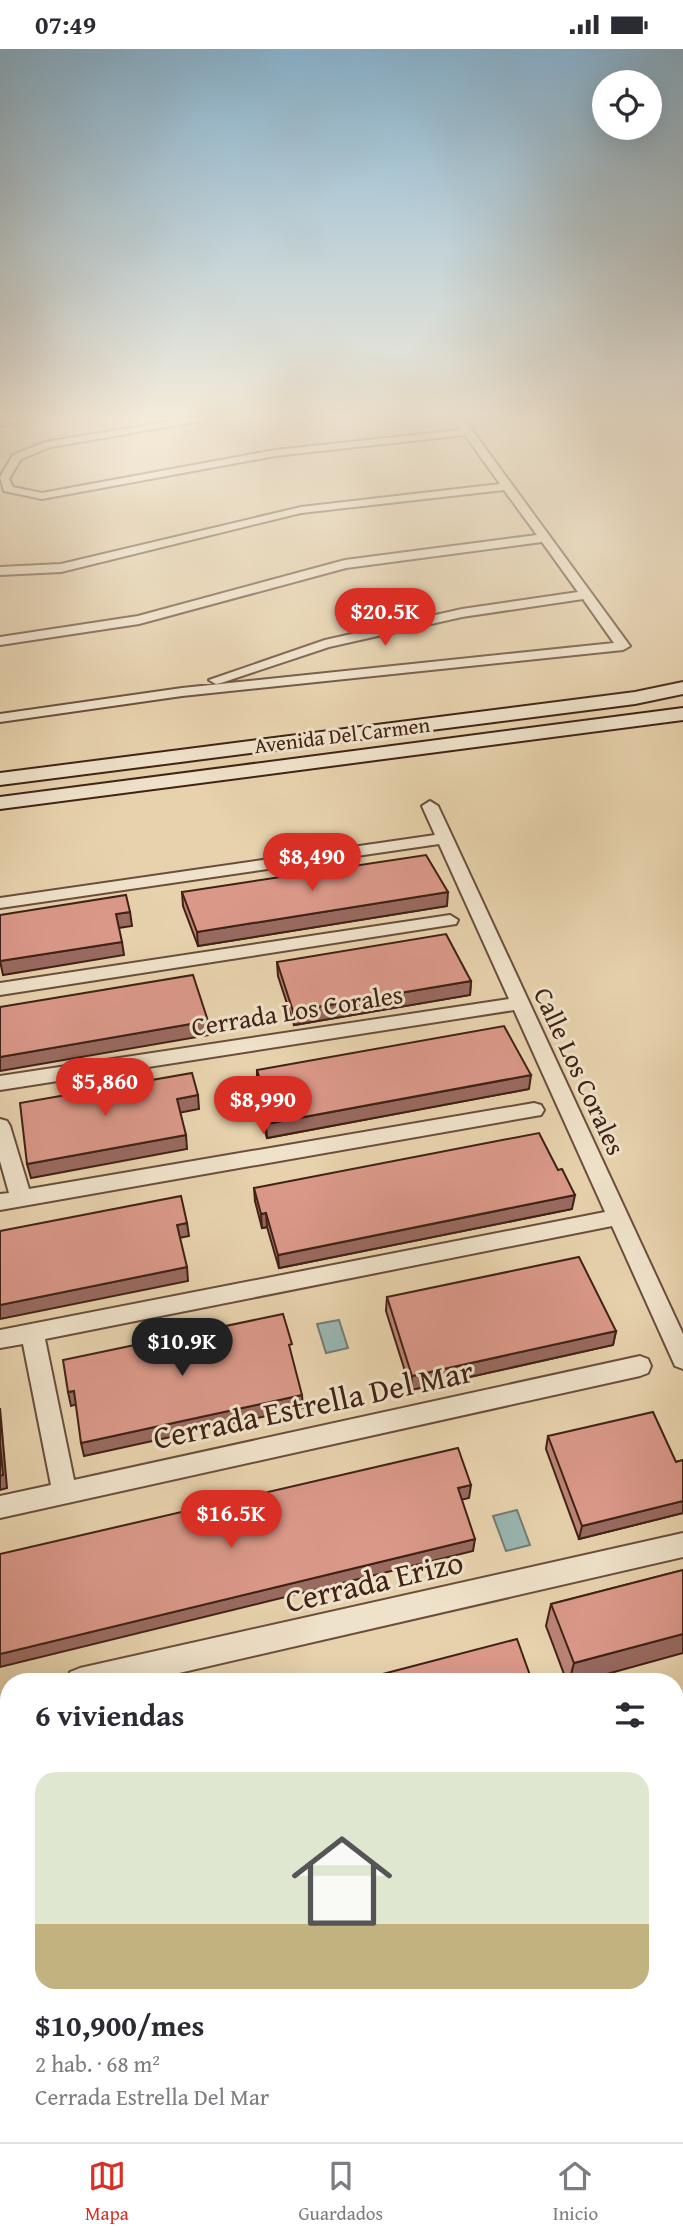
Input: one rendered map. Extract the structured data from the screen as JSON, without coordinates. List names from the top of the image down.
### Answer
{
  "streets": {
    "main road": ["Avenida Del Carmen"],
    "street": [
      "Cerrada Los Corales",
      "Calle Los Corales",
      "Cerrada Estrella Del Mar",
      "Cerrada Erizo"
    ]
  },
  "crossings": [
    ["Cerrada Los Corales", "Calle Los Corales"]
  ],
  "page": {
    "status": "07:49",
    "price": [
      "$20.5K",
      "$8,490",
      "$5,860",
      "$8,990",
      "$10.9K",
      "$16.5K"
    ],
    "heading": "6 viviendas",
    "list": [
      {
        "name": "$10,900/mes",
        "note": "2 hab. · 68 m² · Cerrada Estrella Del Mar"
      }
    ],
    "tabs": ["Mapa", "Guardados", "Inicio"]
  }
}
